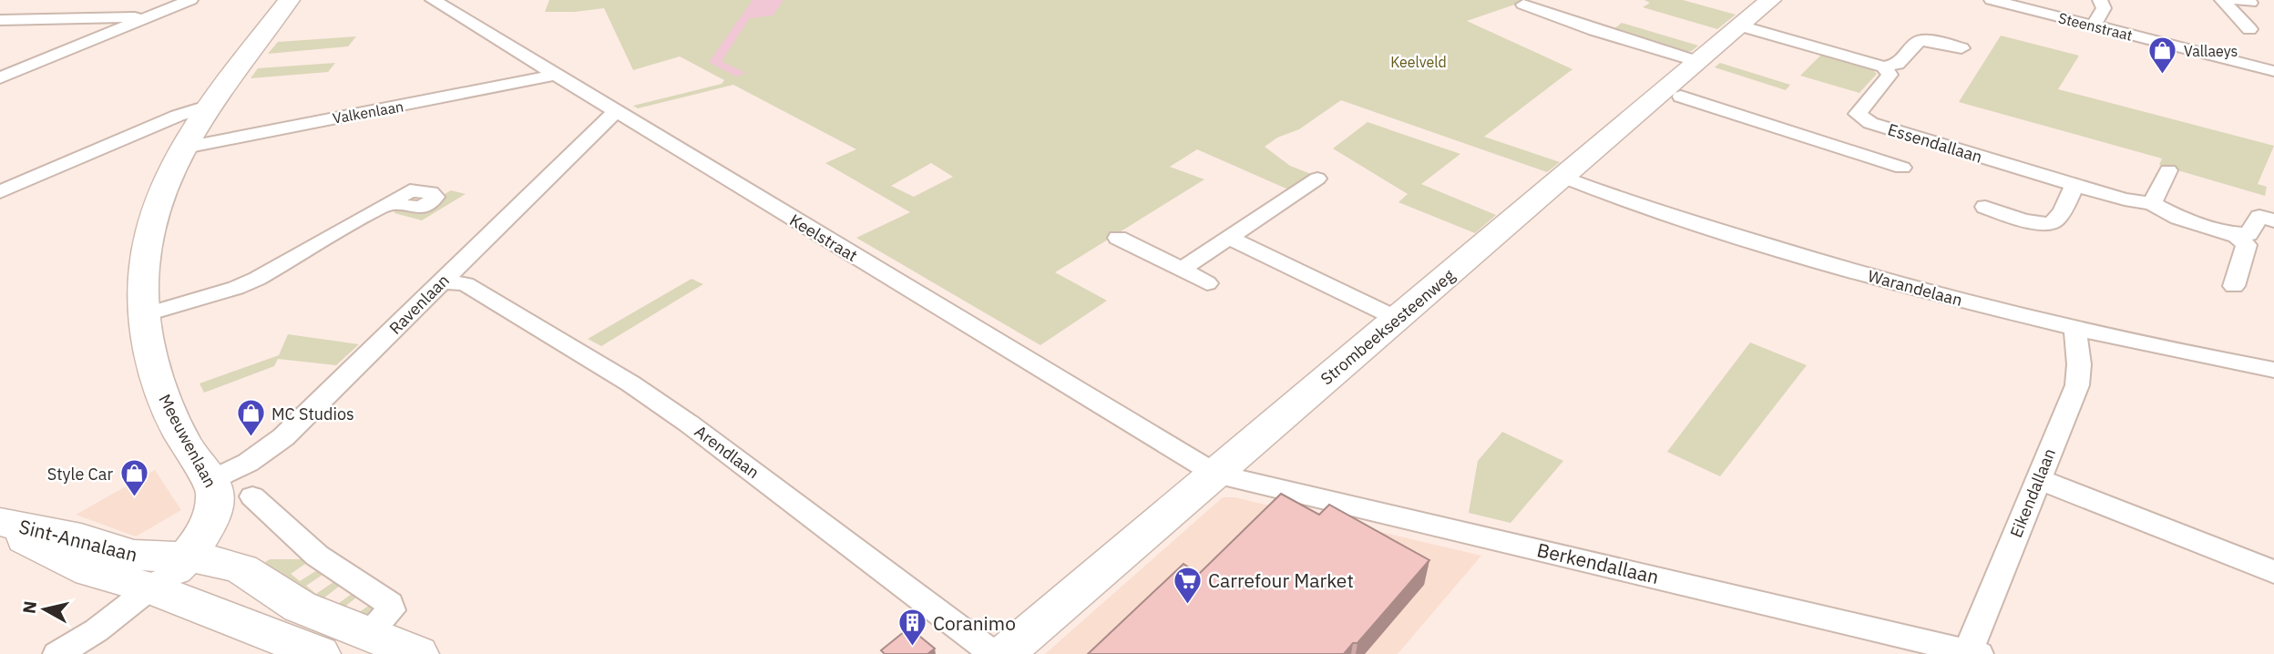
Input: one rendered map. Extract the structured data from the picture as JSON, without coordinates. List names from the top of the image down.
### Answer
{
  "streets": {
    "street": [
      "Steenstraat",
      "Valkenlaan",
      "Essendallaan",
      "Keelstraat",
      "Warandelaan",
      "Ravenlaan",
      "Strombeeksesteenweg",
      "Meeuwenlaan",
      "Arendlaan",
      "Eikendallaan",
      "Sint-Annalaan",
      "Berkendallaan"
    ]
  },
  "crossings": [
    ["Valkenlaan", "Keelstraat"],
    ["Valkenlaan", "Meeuwenlaan"],
    ["Keelstraat", "Ravenlaan"],
    ["Keelstraat", "Strombeeksesteenweg"],
    ["Keelstraat", "Berkendallaan"],
    ["Warandelaan", "Strombeeksesteenweg"],
    ["Warandelaan", "Eikendallaan"],
    ["Ravenlaan", "Meeuwenlaan"],
    ["Ravenlaan", "Arendlaan"],
    ["Strombeeksesteenweg", "Berkendallaan"],
    ["Meeuwenlaan", "Sint-Annalaan"],
    ["Eikendallaan", "Berkendallaan"]
  ],
  "parks": ["Keelveld"],
  "places": {
    "shop": ["Vallaeys", "MC Studios", "Style Car"],
    "supermarket": ["Carrefour Market"],
    "building": ["Coranimo"]
  },
  "north": "left"
}
